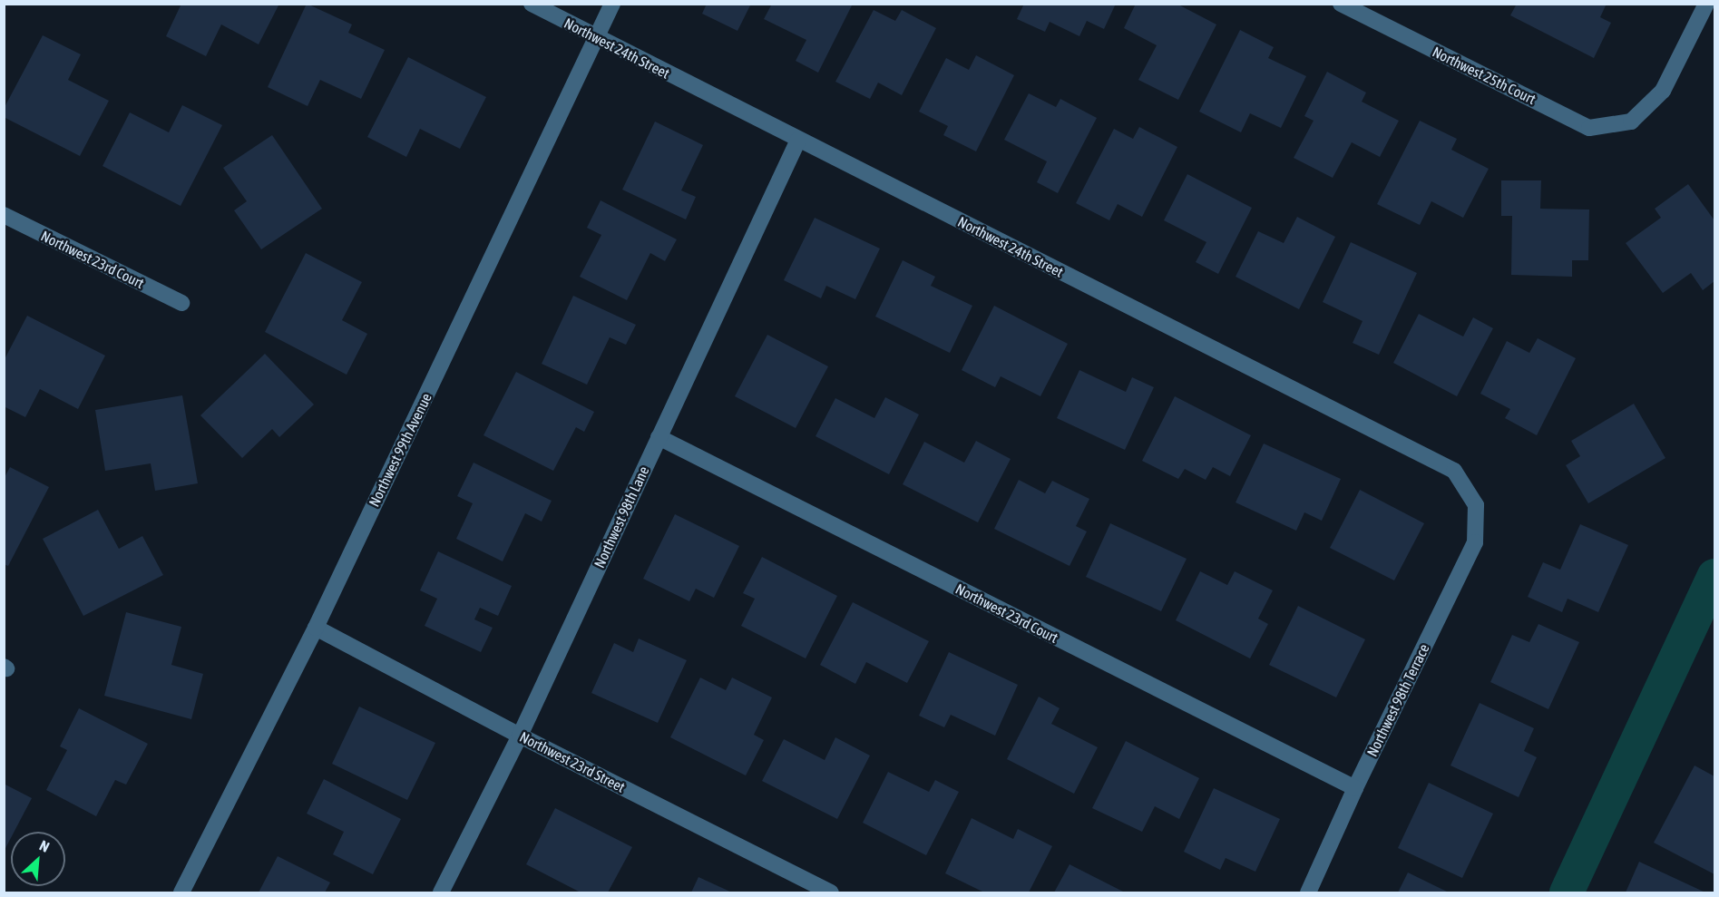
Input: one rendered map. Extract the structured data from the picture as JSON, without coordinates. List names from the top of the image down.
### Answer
{
  "streets": {
    "street": [
      "Northwest 24th Street",
      "Northwest 25th Court",
      "Northwest 23rd Court",
      "Northwest 99th Avenue",
      "Northwest 98th Lane",
      "Northwest 98th Terrace",
      "Northwest 23rd Street"
    ]
  },
  "crossings": [
    ["Northwest 24th Street", "Northwest 99th Avenue"],
    ["Northwest 24th Street", "Northwest 98th Lane"],
    ["Northwest 24th Street", "Northwest 98th Terrace"],
    ["Northwest 23rd Court", "Northwest 98th Lane"],
    ["Northwest 23rd Court", "Northwest 98th Terrace"],
    ["Northwest 99th Avenue", "Northwest 23rd Street"],
    ["Northwest 98th Lane", "Northwest 23rd Street"]
  ],
  "north": "top right"
}
